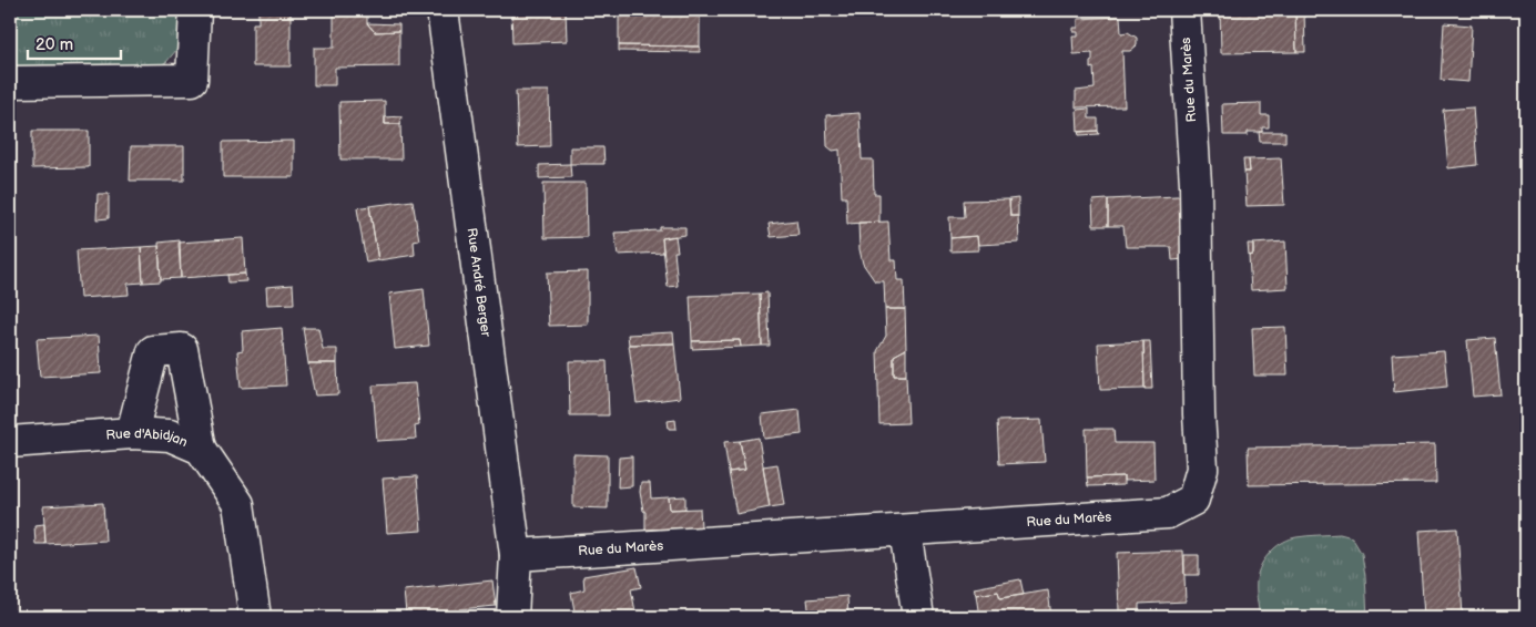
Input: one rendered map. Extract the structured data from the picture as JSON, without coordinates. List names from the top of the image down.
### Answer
{
  "streets": {
    "street": ["Rue du Marès", "Rue André Berger", "Rue d'Abidjan"]
  },
  "crossings": [
    ["Rue du Marès", "Rue André Berger"]
  ],
  "scale_bar": "20 m"
}
